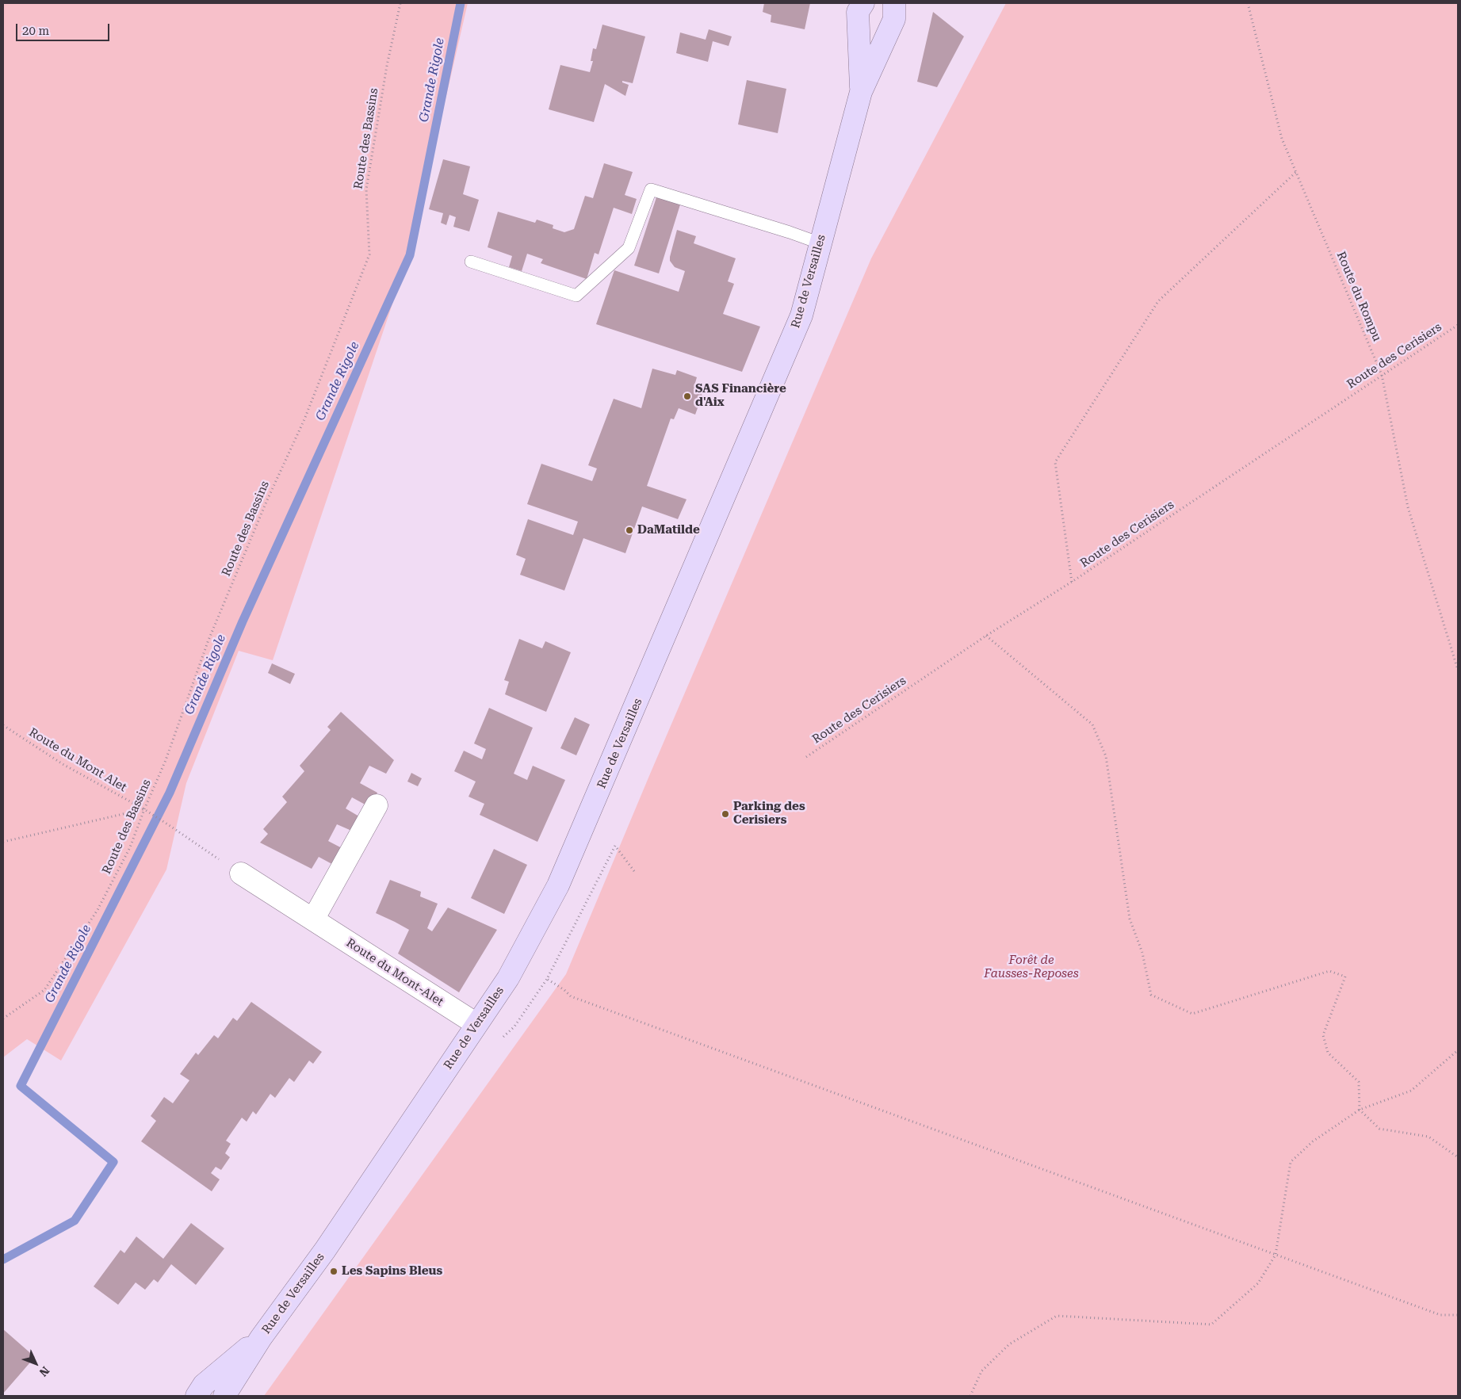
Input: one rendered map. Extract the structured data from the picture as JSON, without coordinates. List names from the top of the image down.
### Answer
{
  "streets": {
    "main road": ["Rue de Versailles"],
    "street": ["Route du Mont-Alet"],
    "path": [
      "Route des Bassins",
      "Route du Rompu",
      "Route des Cerisiers",
      "Route du Mont Alet"
    ]
  },
  "crossings": [
    ["Route des Bassins", "Route du Mont Alet"],
    ["Rue de Versailles", "Route du Mont-Alet"],
    ["Route du Rompu", "Route des Cerisiers"],
    ["Route du Mont Alet", "Route du Mont-Alet"]
  ],
  "water": ["Grande Rigole"],
  "parks": ["Forêt de Fausses-Reposes"],
  "places": [
    "SAS Financière d'Aix",
    "DaMatilde",
    "Parking des Cerisiers",
    "Les Sapins Bleus"
  ],
  "scale_bar": "20 m",
  "north": "bottom right"
}
